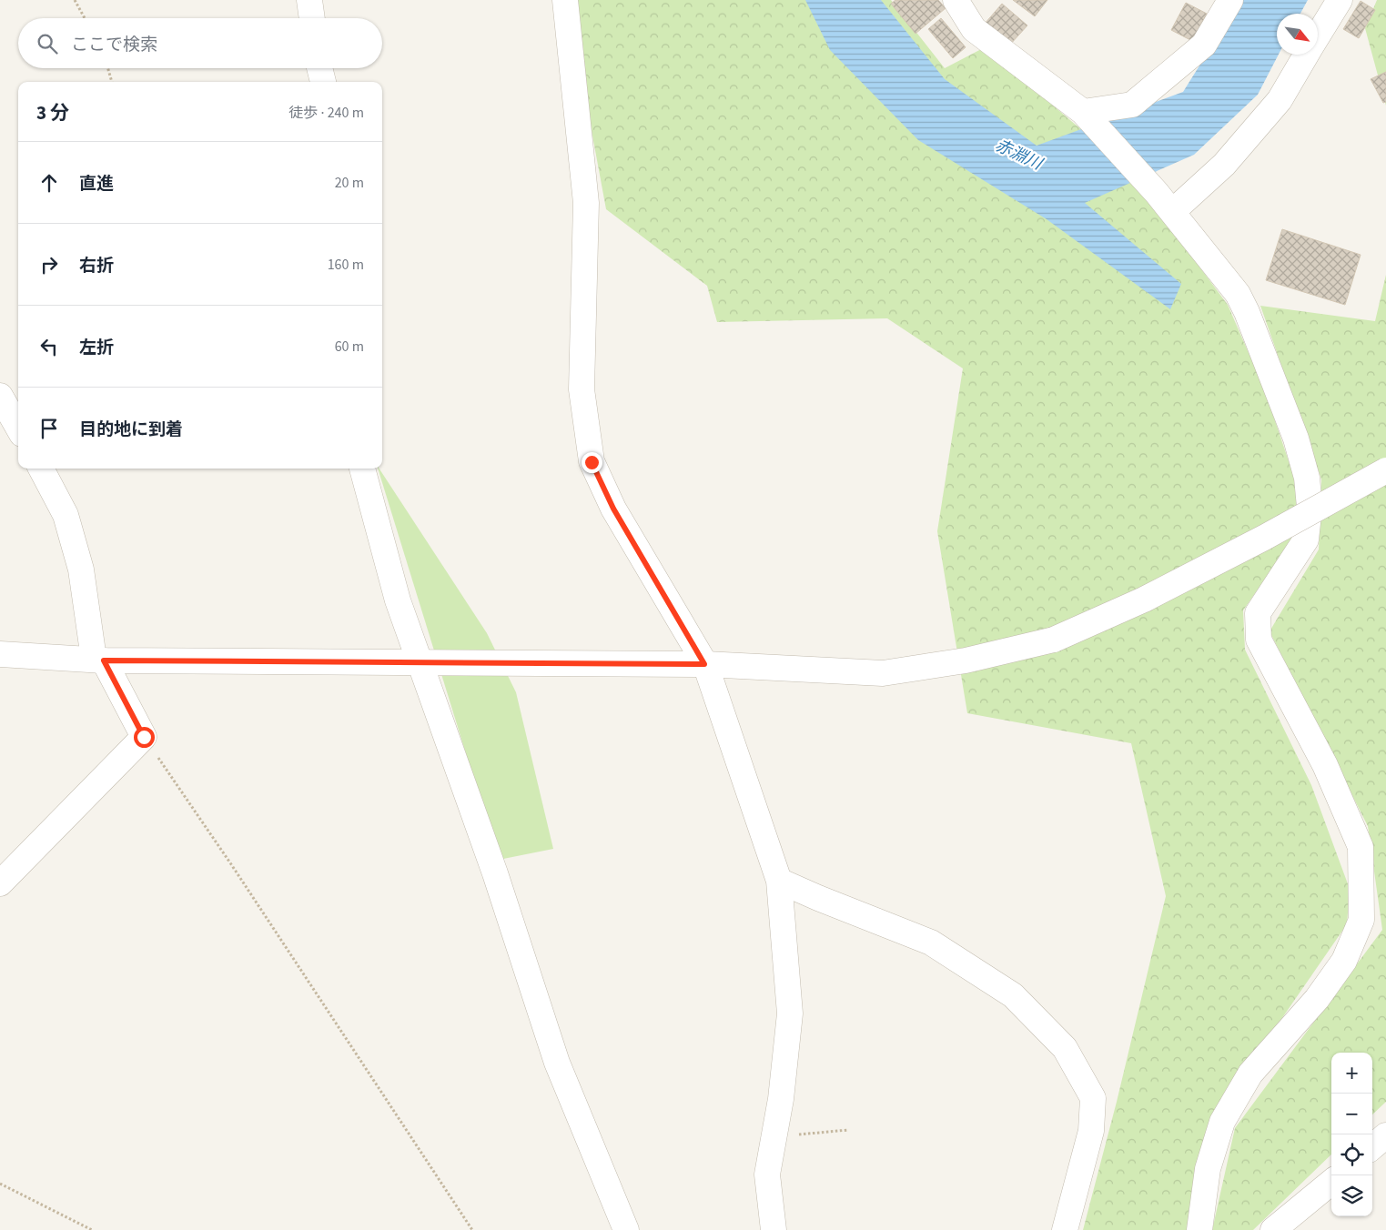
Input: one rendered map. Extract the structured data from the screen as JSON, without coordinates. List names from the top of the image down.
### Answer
{
  "water": ["赤淵川"],
  "north": "bottom right",
  "page": {
    "search": "ここで検索",
    "heading": ["3 分", "徒歩 · 240 m"],
    "list": [
      ["直進", "20 m"],
      ["右折", "160 m"],
      ["左折", "60 m"],
      "目的地に到着"
    ],
    "map_buttons": ["+", "−"]
  }
}
